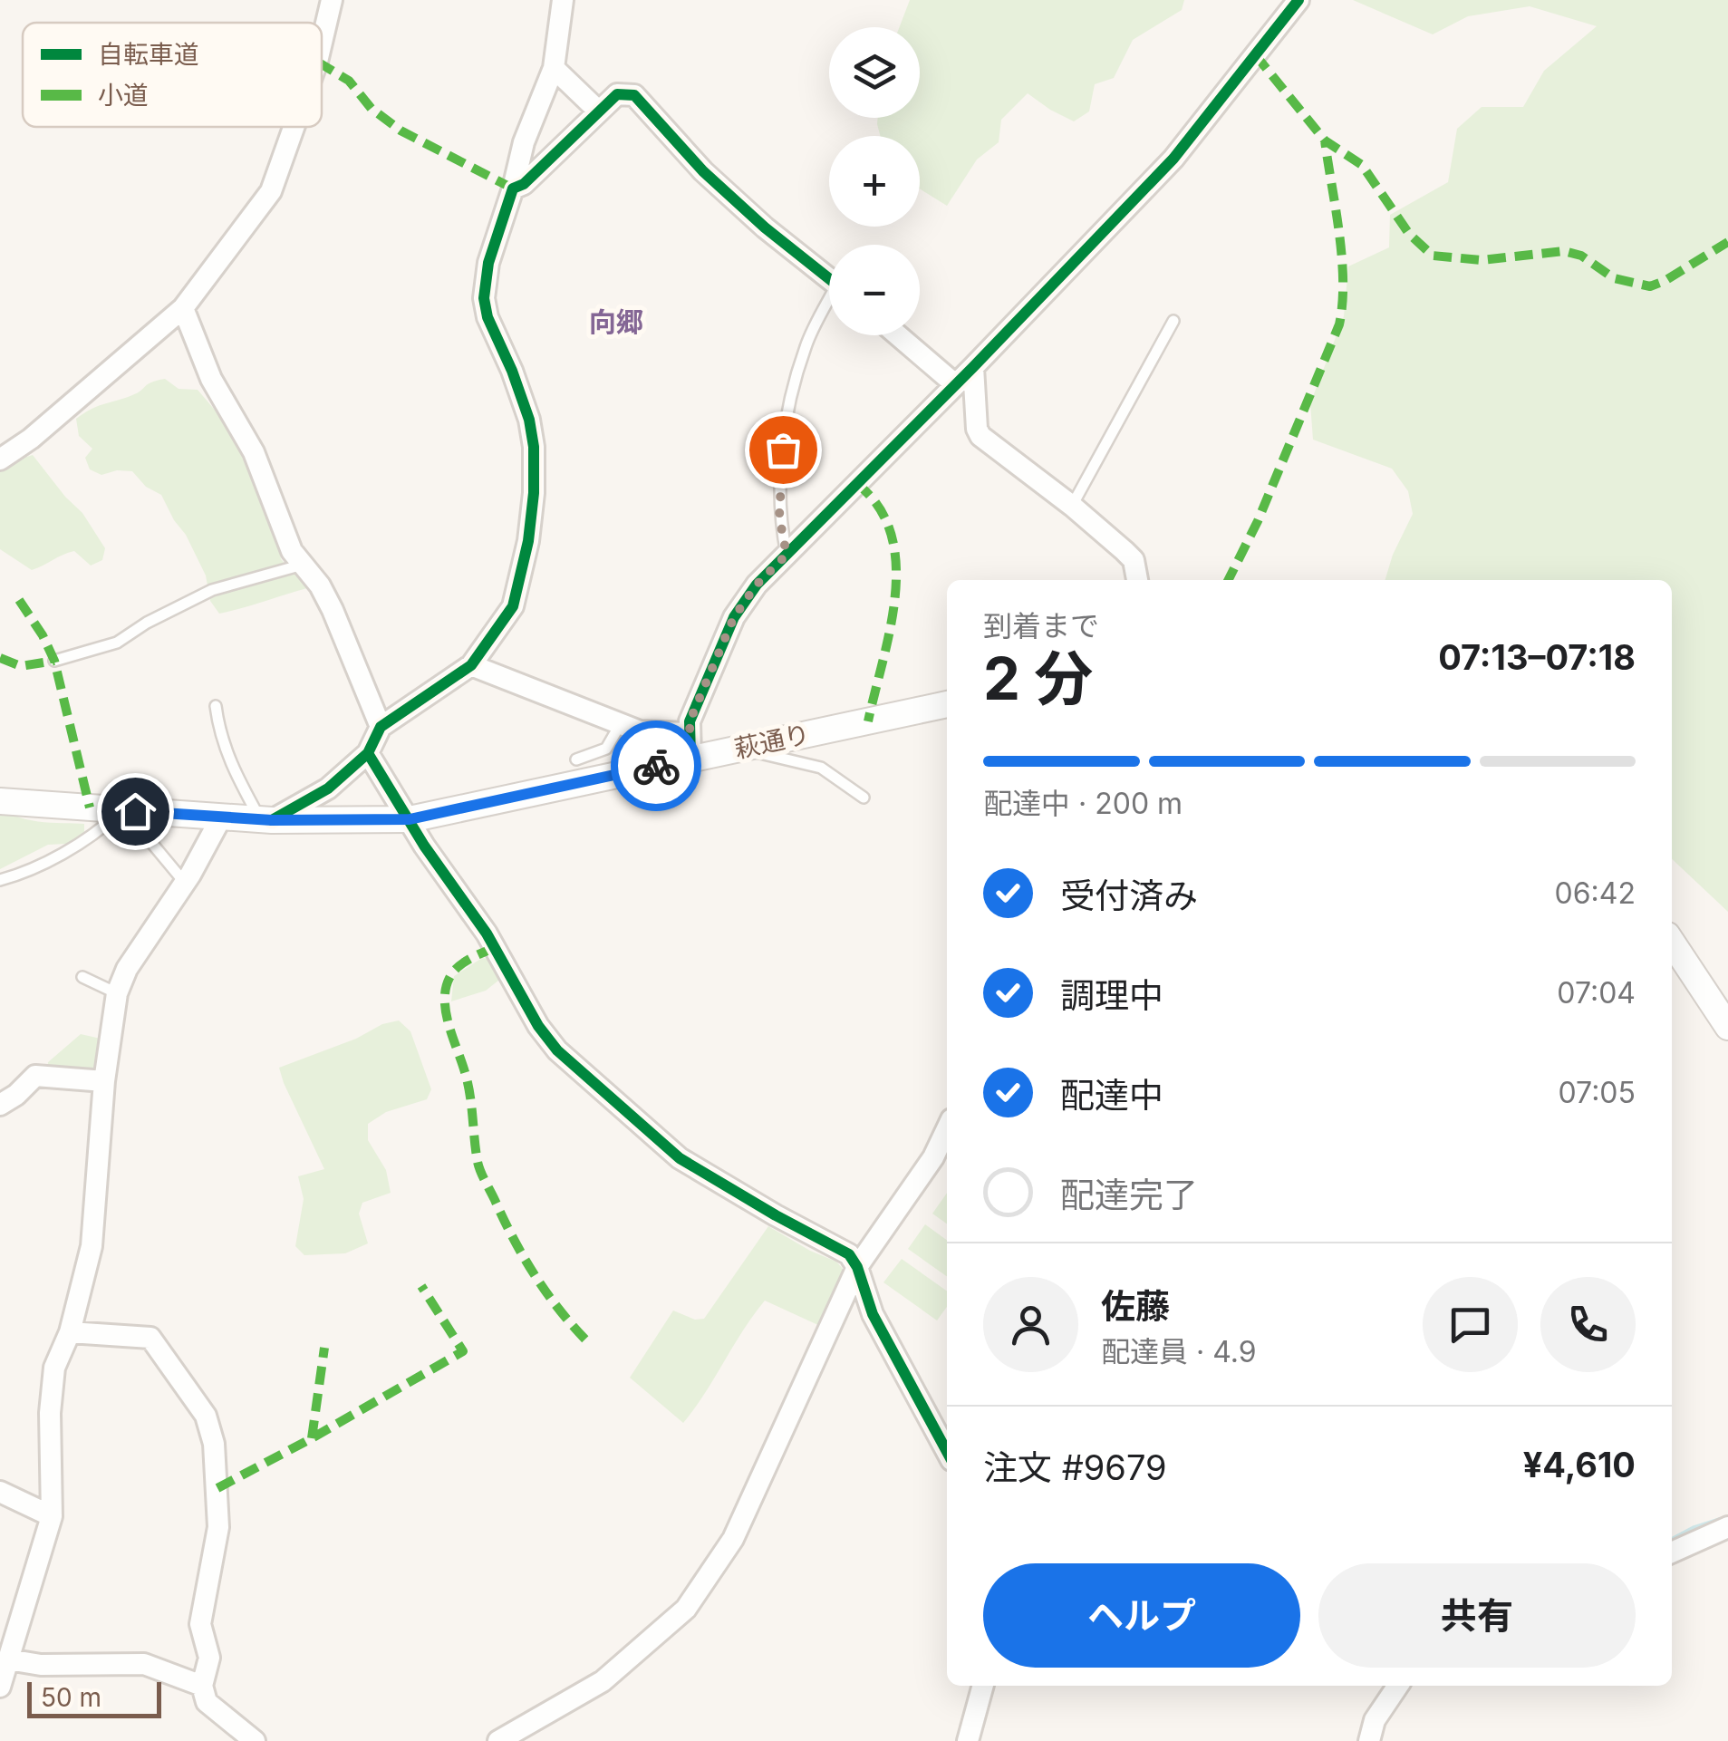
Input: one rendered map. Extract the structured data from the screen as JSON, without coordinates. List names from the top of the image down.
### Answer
{
  "streets": {
    "street": ["萩通り"]
  },
  "districts": ["向郷"],
  "legend": ["自転車道", "小道"],
  "scale_bar": "50 m",
  "page": {
    "map_buttons": ["+", "−"],
    "heading": ["2 分", "到着まで", "07:13–07:18"],
    "panel": [
      "佐藤",
      "配達員 · 4.9",
      "注文 #9679",
      "¥4,610"
    ],
    "bar": "配達中 · 200 m",
    "list": [
      ["受付済み", "06:42"],
      ["調理中", "07:04"],
      ["配達中", "07:05"],
      "配達完了"
    ],
    "buttons": ["ヘルプ", "共有"],
    "scale": "50 m"
  }
}
